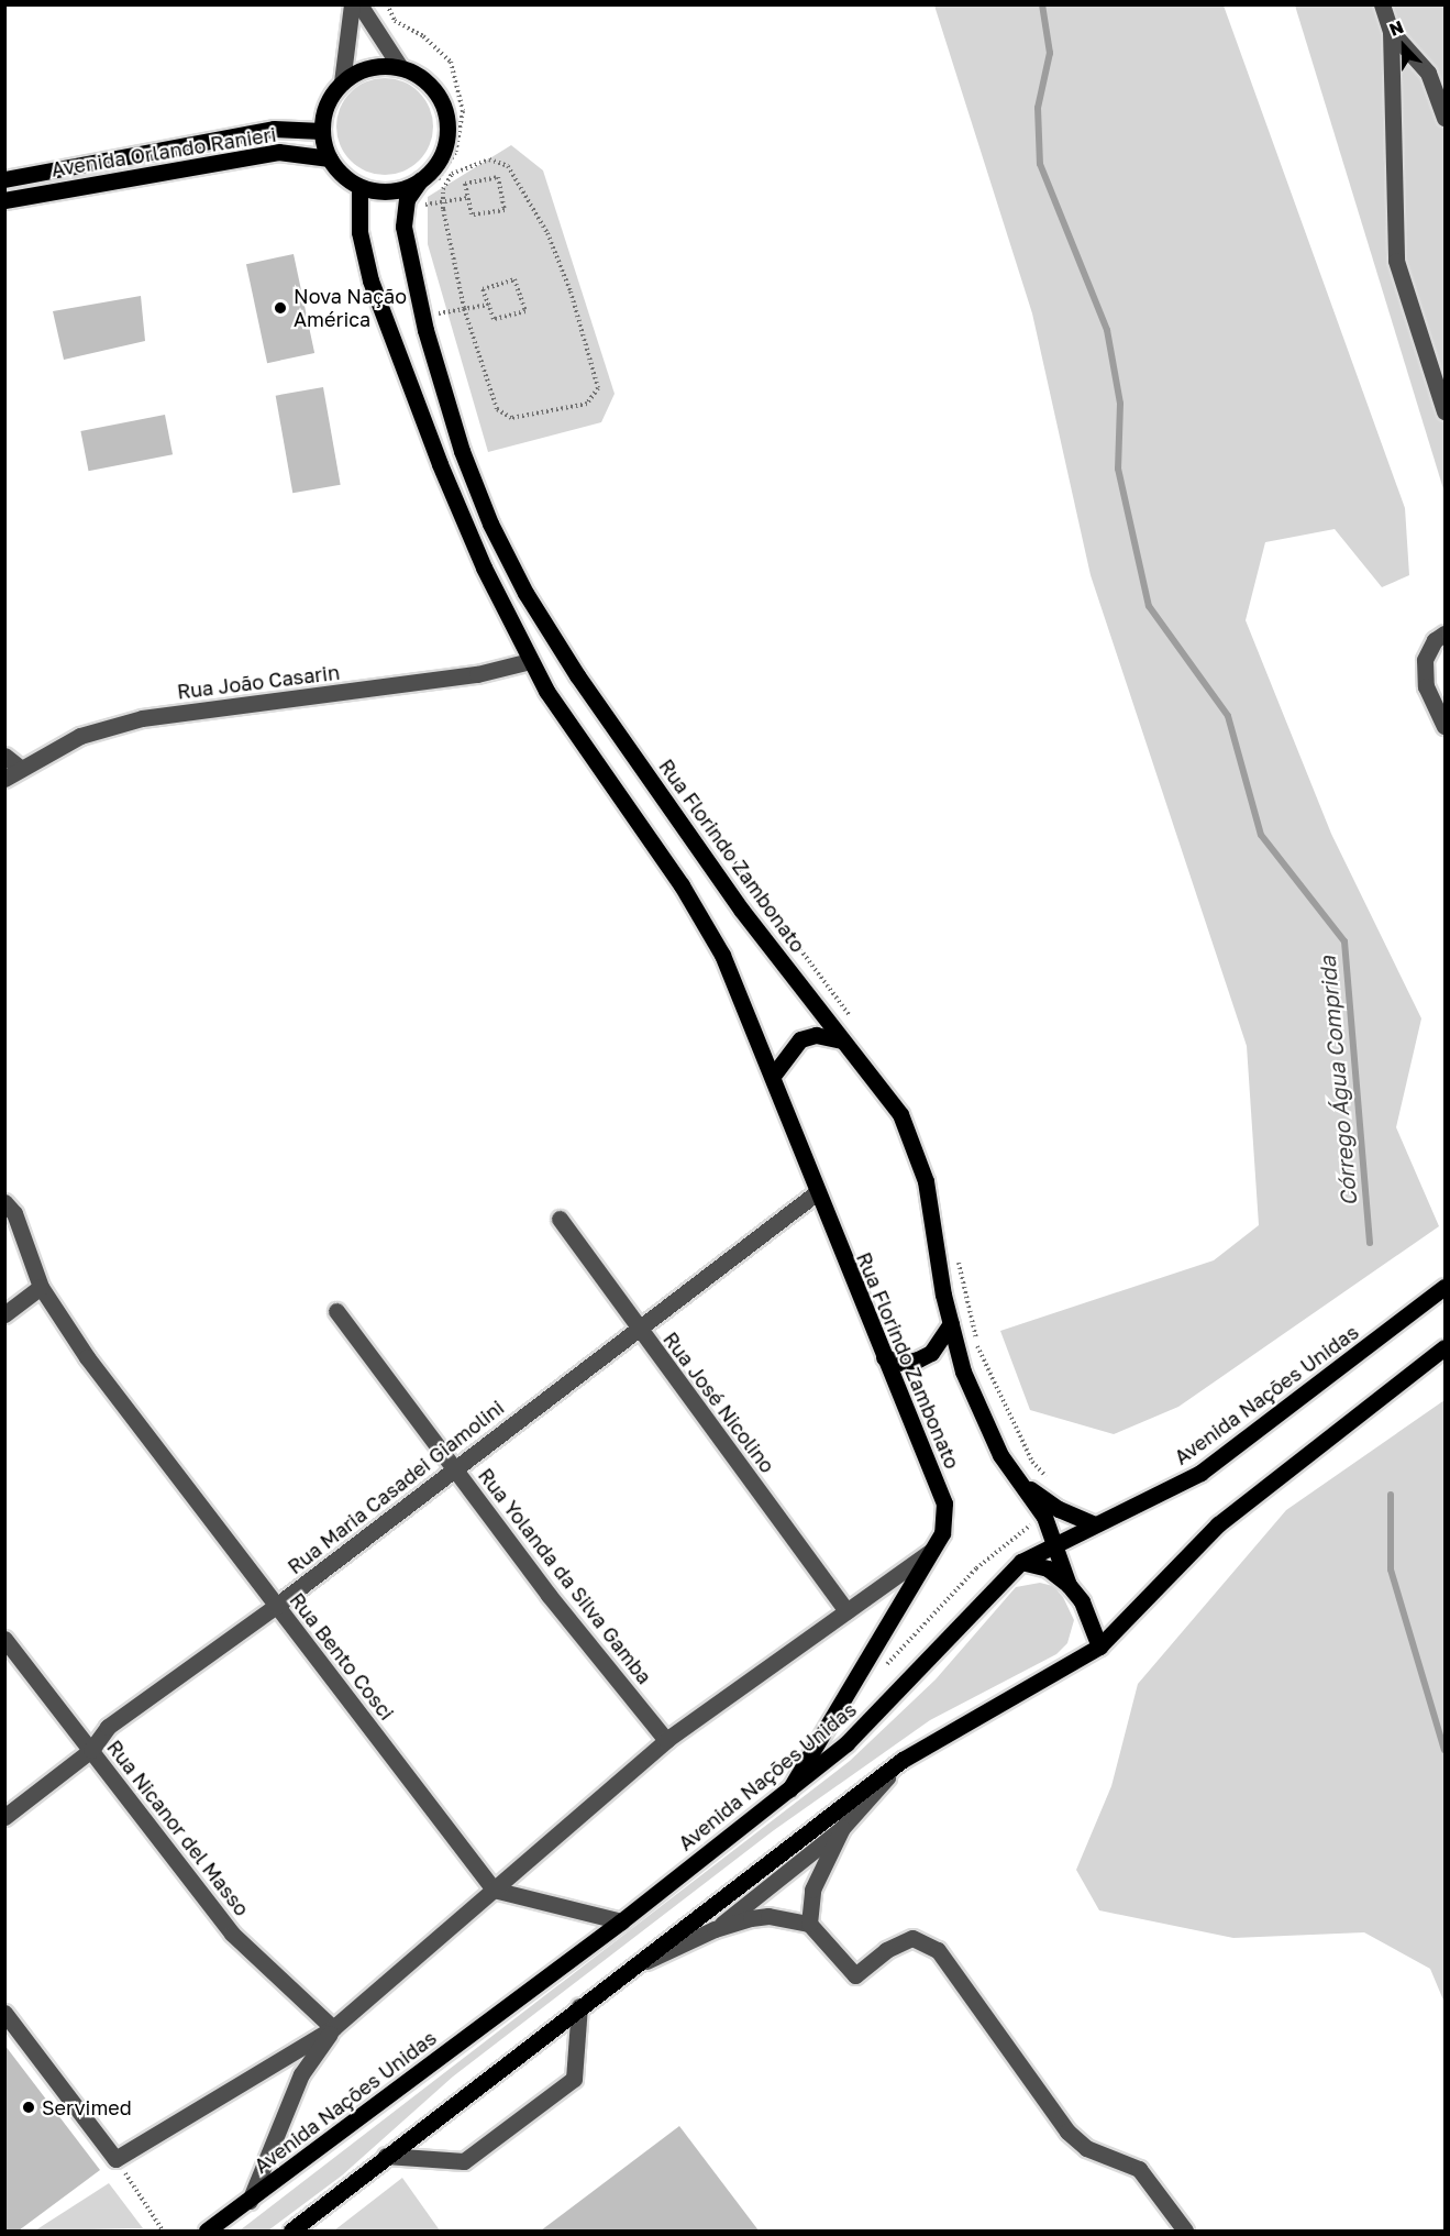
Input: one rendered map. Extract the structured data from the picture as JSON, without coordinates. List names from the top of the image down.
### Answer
{
  "streets": {
    "main road": ["Avenida Orlando Ranieri", "Rua Florindo Zambonato", "Avenida Nações Unidas"],
    "street": [
      "Rua João Casarin",
      "Rua José Nicolino",
      "Rua Maria Casadei Giamolini",
      "Rua Yolanda da Silva Gamba",
      "Rua Bento Cosci",
      "Rua Nicanor del Masso"
    ]
  },
  "crossings": [
    ["Avenida Orlando Ranieri", "Rua Florindo Zambonato"],
    ["Rua João Casarin", "Rua Florindo Zambonato"],
    ["Rua Florindo Zambonato", "Avenida Nações Unidas"],
    ["Rua Florindo Zambonato", "Rua Maria Casadei Giamolini"],
    ["Rua José Nicolino", "Rua Maria Casadei Giamolini"],
    ["Rua Maria Casadei Giamolini", "Rua Yolanda da Silva Gamba"],
    ["Rua Maria Casadei Giamolini", "Rua Bento Cosci"],
    ["Rua Maria Casadei Giamolini", "Rua Nicanor del Masso"]
  ],
  "water": ["Córrego Água Comprida"],
  "places": ["Nova Nação América", "Servimed"],
  "north": "top"
}
